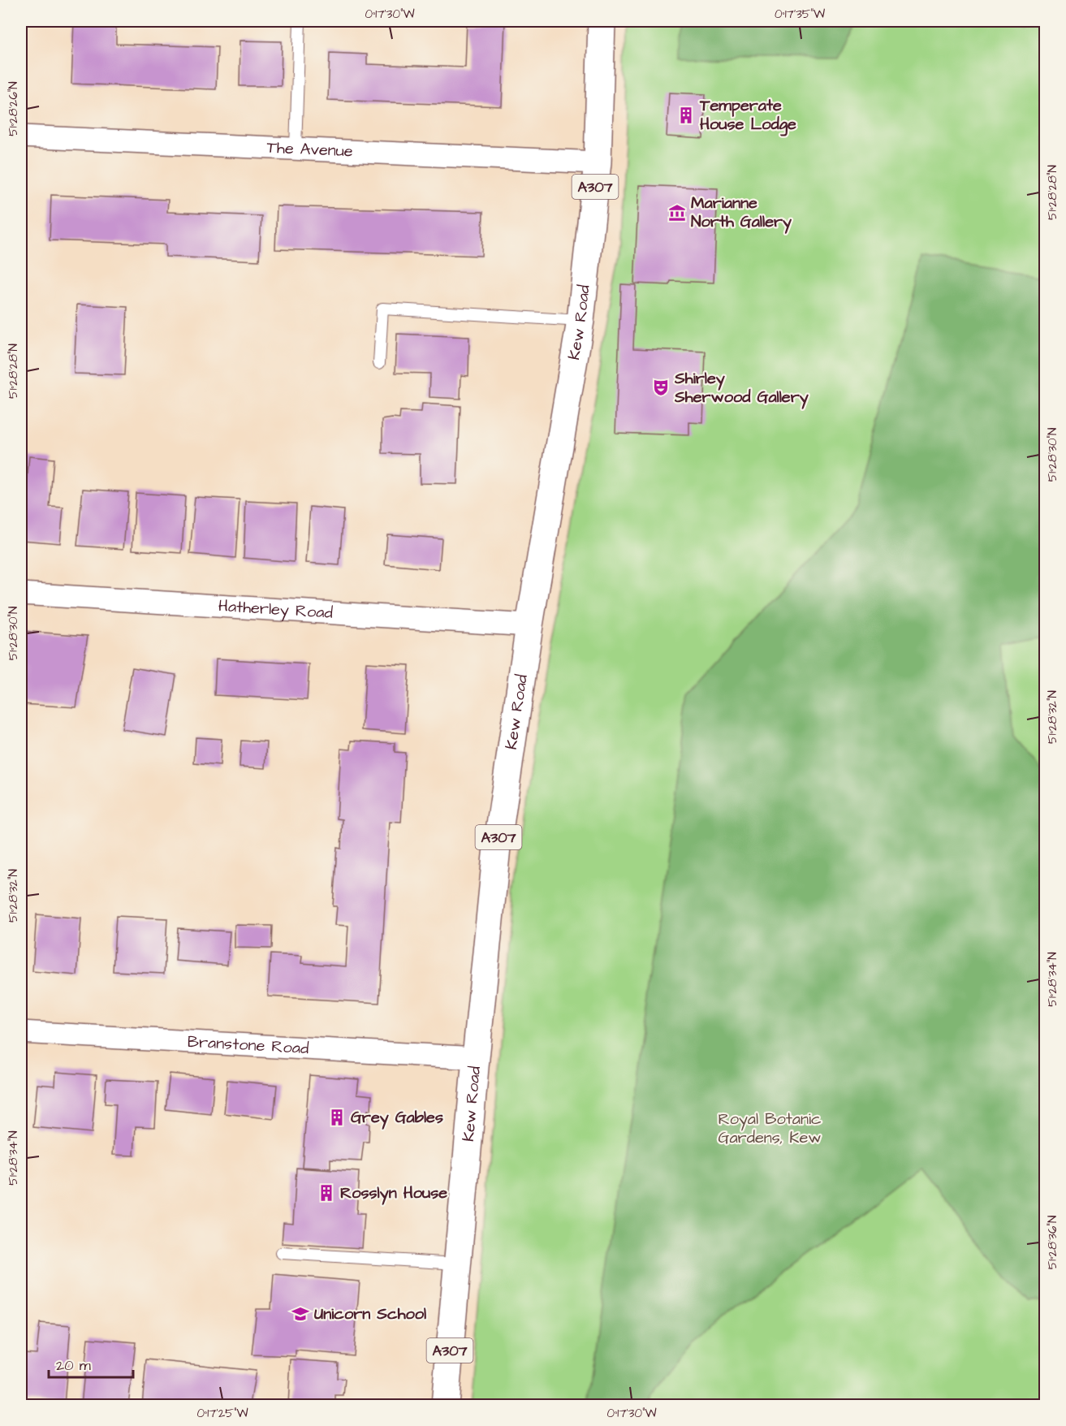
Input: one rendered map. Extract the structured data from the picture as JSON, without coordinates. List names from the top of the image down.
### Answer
{
  "streets": {
    "main road": ["A307", "Kew Road"],
    "street": ["The Avenue", "Hatherley Road", "Branstone Road"]
  },
  "crossings": [
    ["The Avenue", "Kew Road"],
    ["Kew Road", "Hatherley Road"],
    ["Kew Road", "Branstone Road"]
  ],
  "parks": ["Royal Botanic Gardens, Kew"],
  "places": {
    "building": ["Temperate House Lodge", "Grey Gables", "Rosslyn House"],
    "museum": ["Marianne North Gallery"],
    "theatre": ["Shirley Sherwood Gallery"],
    "school or university": ["Unicorn School"]
  },
  "scale_bar": "20 m",
  "coordinates": [
    "0°17'30\"W",
    "0°17'35\"W",
    "51°28'26\"N",
    "51°28'28\"N",
    "51°28'30\"N",
    "51°28'32\"N",
    "51°28'34\"N",
    "51°28'36\"N",
    "0°17'25\"W"
  ]
}
